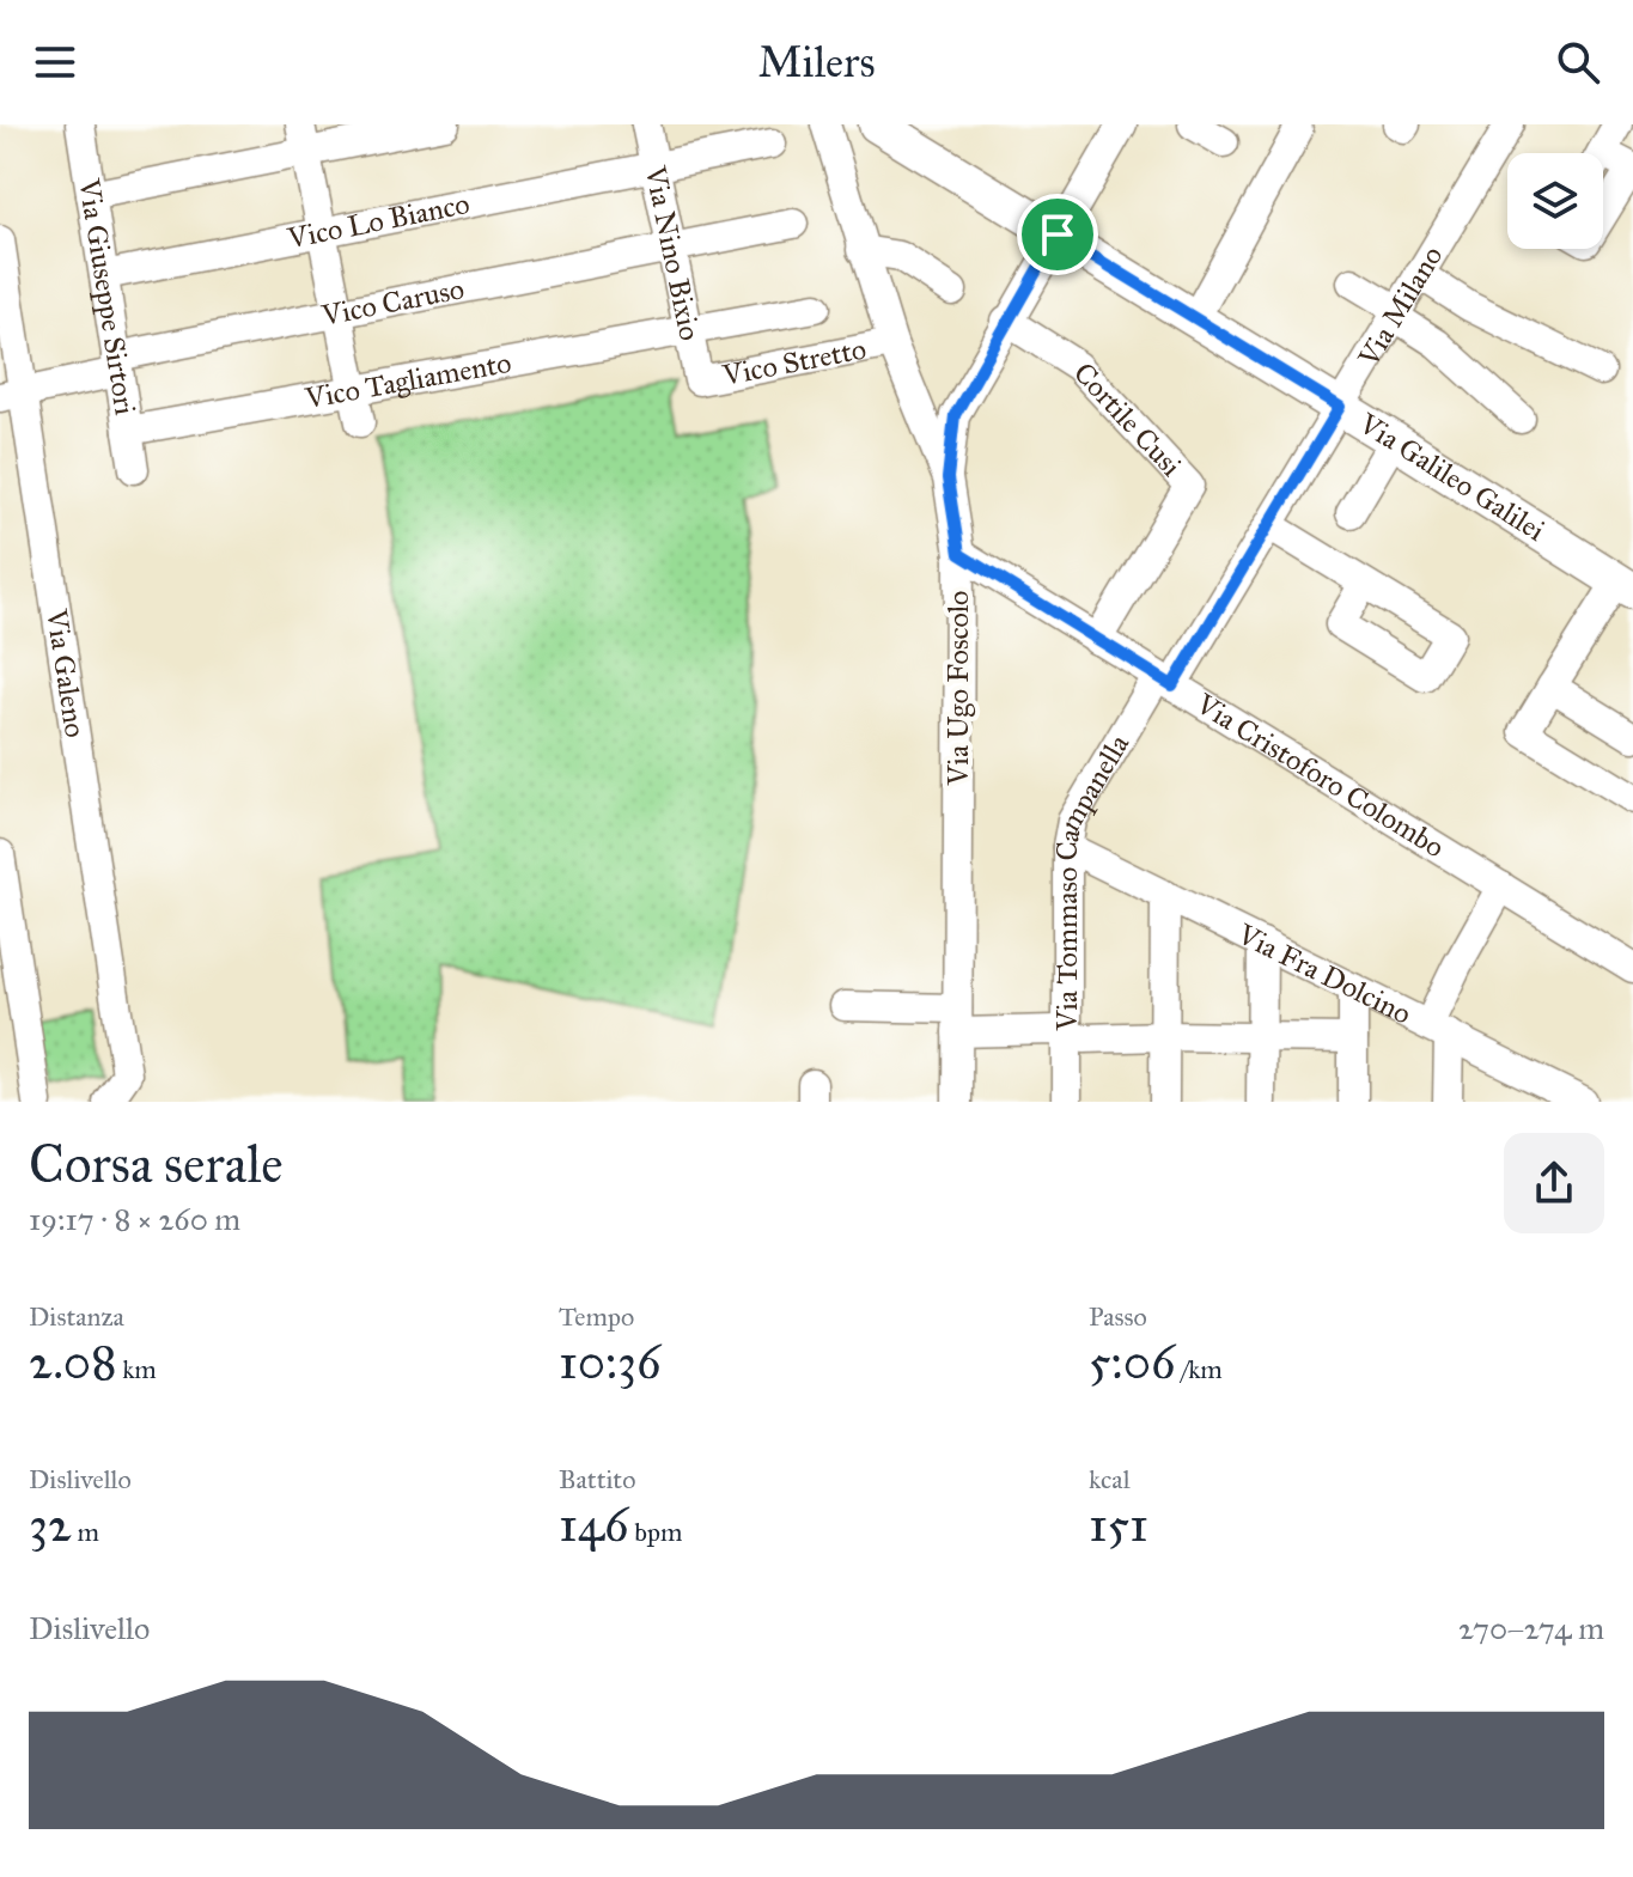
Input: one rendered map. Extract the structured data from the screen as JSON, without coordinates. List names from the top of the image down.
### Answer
{
  "streets": {
    "street": [
      "Vico Lo Bianco",
      "Via Nino Bixio",
      "Via Giuseppe Sirtori",
      "Vico Caruso",
      "Via Milano",
      "Vico Stretto",
      "Vico Tagliamento",
      "Cortile Cusi",
      "Via Galileo Galilei",
      "Via Galeno",
      "Via Ugo Foscolo",
      "Via Cristoforo Colombo",
      "Via Tommaso Campanella",
      "Via Fra Dolcino"
    ]
  },
  "crossings": [
    ["Vico Lo Bianco", "Via Nino Bixio"],
    ["Vico Lo Bianco", "Via Giuseppe Sirtori"],
    ["Via Nino Bixio", "Vico Caruso"],
    ["Via Nino Bixio", "Vico Stretto"],
    ["Via Nino Bixio", "Vico Tagliamento"],
    ["Via Giuseppe Sirtori", "Vico Caruso"],
    ["Via Giuseppe Sirtori", "Vico Tagliamento"],
    ["Vico Caruso", "Via Galeno"],
    ["Via Milano", "Via Galileo Galilei"],
    ["Via Milano", "Via Cristoforo Colombo"],
    ["Via Milano", "Via Tommaso Campanella"],
    ["Vico Stretto", "Via Ugo Foscolo"],
    ["Cortile Cusi", "Via Cristoforo Colombo"],
    ["Via Ugo Foscolo", "Via Cristoforo Colombo"],
    ["Via Cristoforo Colombo", "Via Tommaso Campanella"],
    ["Via Tommaso Campanella", "Via Fra Dolcino"]
  ],
  "page": {
    "header": "Milers",
    "heading": ["Corsa serale", "19:17 · 8 × 260 m"],
    "stats": [
      ["Distanza", "2.08 km"],
      ["Tempo", "10:36"],
      ["Passo", "5:06 /km"],
      ["Dislivello", "32 m"],
      ["Battito", "146 bpm"],
      ["kcal", "151"]
    ],
    "chart": ["Dislivello", "270–274 m"]
  }
}
